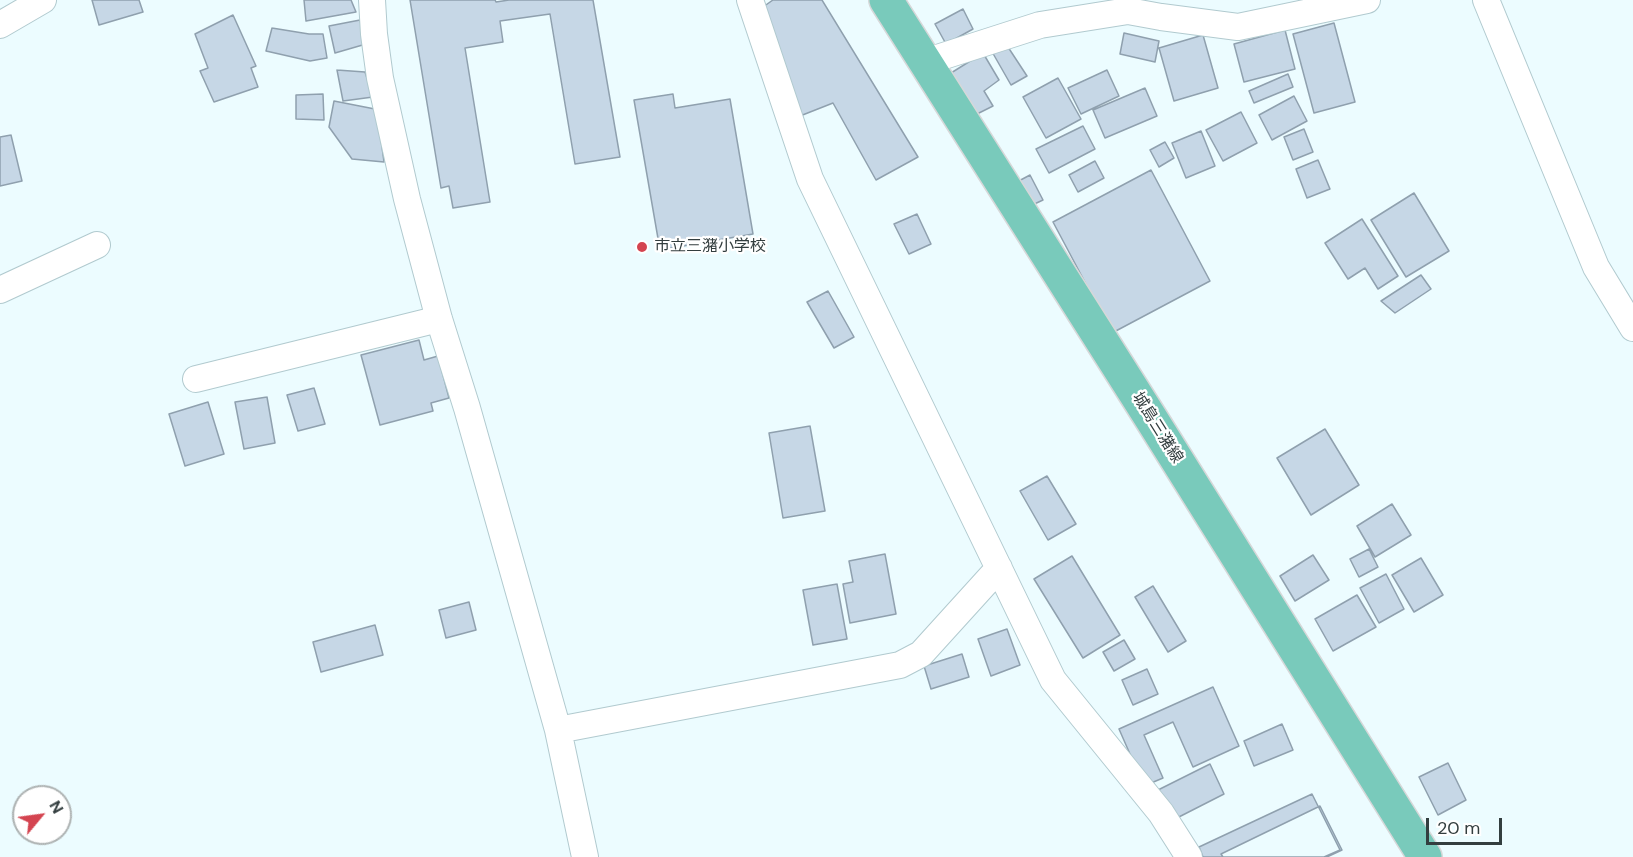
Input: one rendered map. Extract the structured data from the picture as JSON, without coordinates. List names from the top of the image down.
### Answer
{
  "streets": {
    "main road": ["城島三潴線"]
  },
  "places": ["市立三潴小学校"],
  "scale_bar": "20 m",
  "north": "top right"
}
